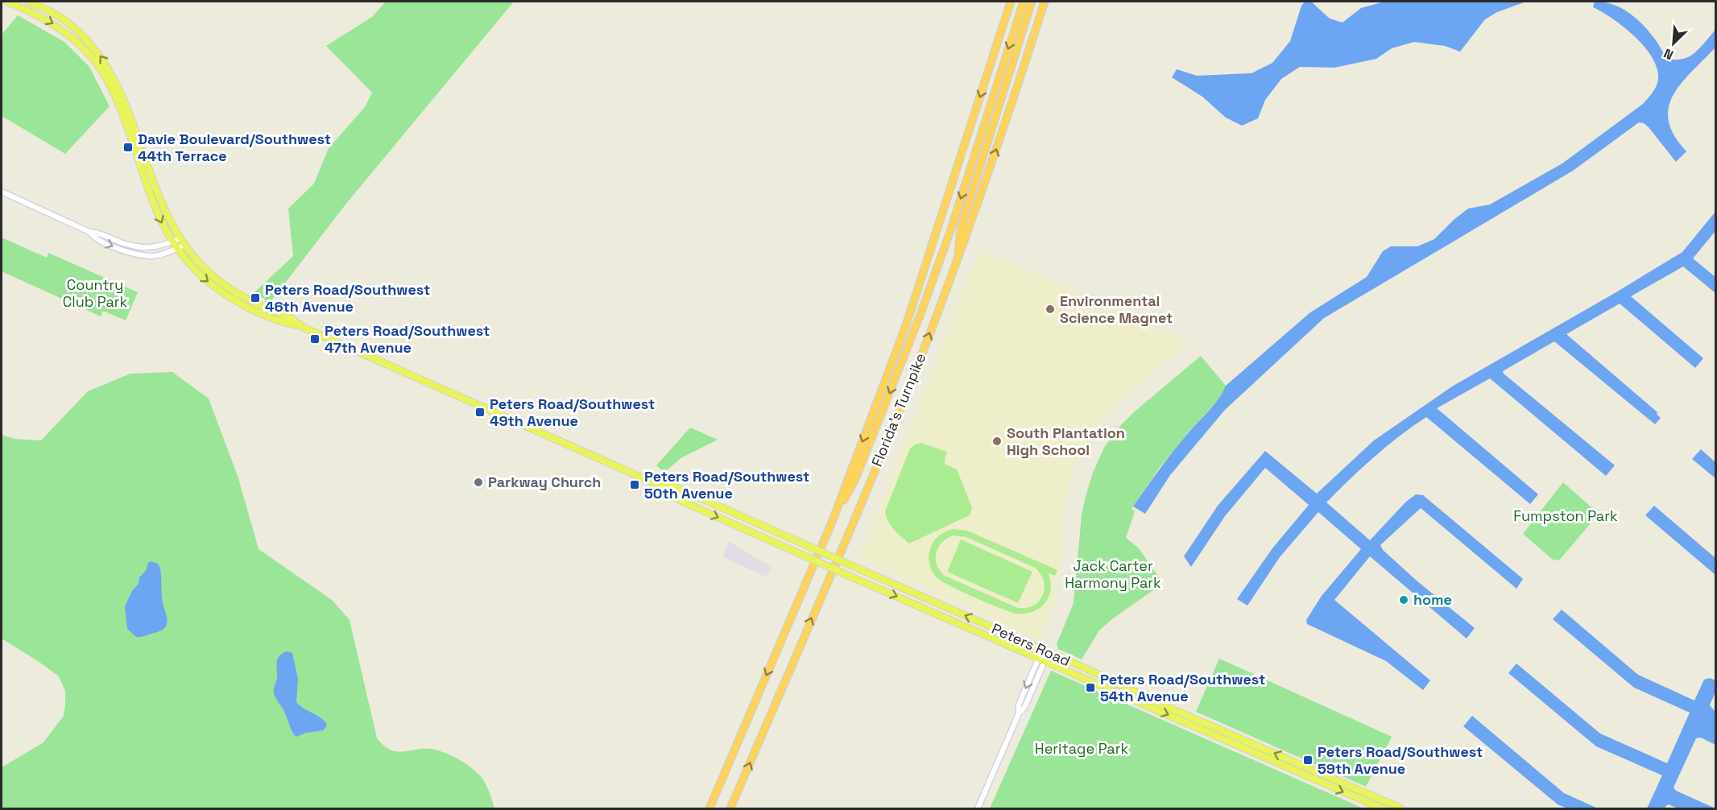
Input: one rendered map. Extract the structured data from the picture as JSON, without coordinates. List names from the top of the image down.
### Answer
{
  "streets": {
    "highway": ["Florida's Turnpike"],
    "main road": ["Peters Road"]
  },
  "parks": [
    "Country Club Park",
    "Fumpston Park",
    "Jack Carter Harmony Park",
    "Heritage Park"
  ],
  "places": {
    "transit": [
      "Davie Boulevard/Southwest 44th Terrace",
      "Peters Road/Southwest 46th Avenue",
      "Peters Road/Southwest 47th Avenue",
      "Peters Road/Southwest 49th Avenue",
      "Peters Road/Southwest 50th Avenue",
      "Peters Road/Southwest 54th Avenue",
      "Peters Road/Southwest 59th Avenue"
    ],
    "other": [
      "Environmental Science Magnet",
      "South Plantation High School",
      "Parkway Church",
      "home"
    ]
  },
  "north": "bottom left"
}
